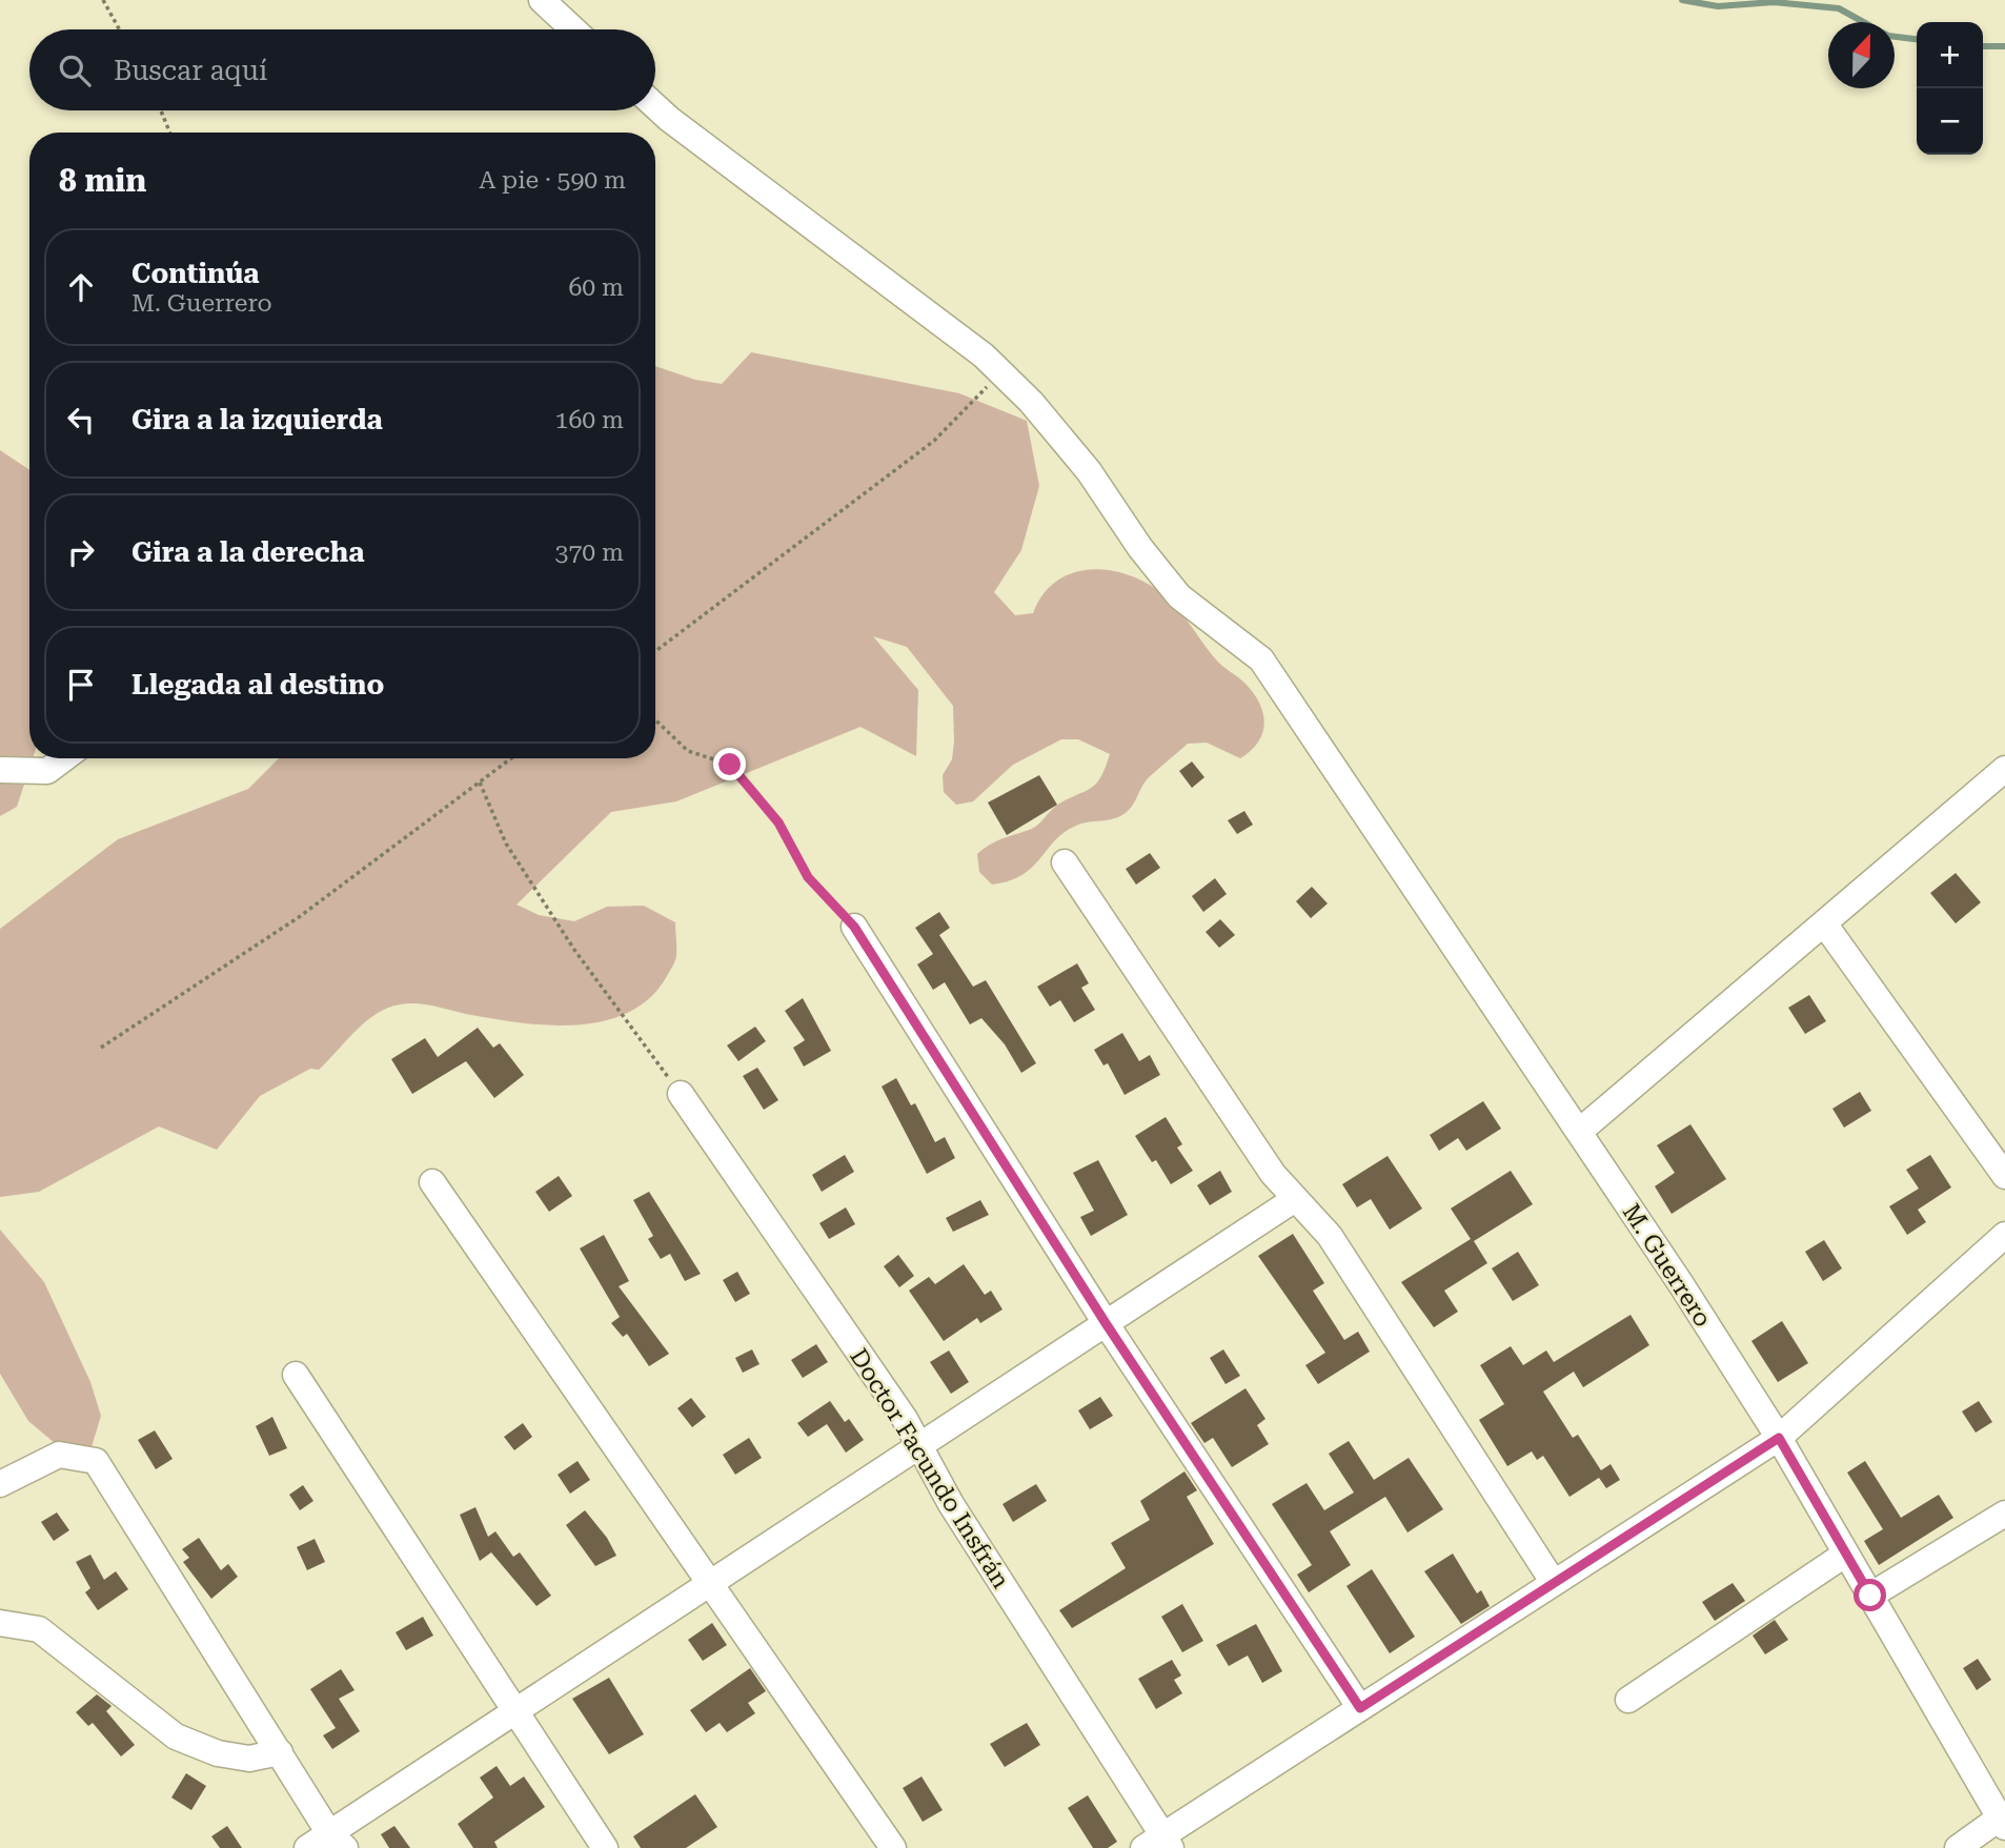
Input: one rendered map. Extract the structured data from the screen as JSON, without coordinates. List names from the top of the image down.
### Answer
{
  "streets": {
    "street": ["M. Guerrero", "Doctor Facundo Insfrán"]
  },
  "north": "top",
  "page": {
    "map_buttons": ["+", "−"],
    "search": "Buscar aquí",
    "heading": ["8 min", "A pie · 590 m"],
    "list": [
      ["Continúa", "M. Guerrero", "60 m"],
      ["Gira a la izquierda", "160 m"],
      ["Gira a la derecha", "370 m"],
      "Llegada al destino"
    ]
  }
}
